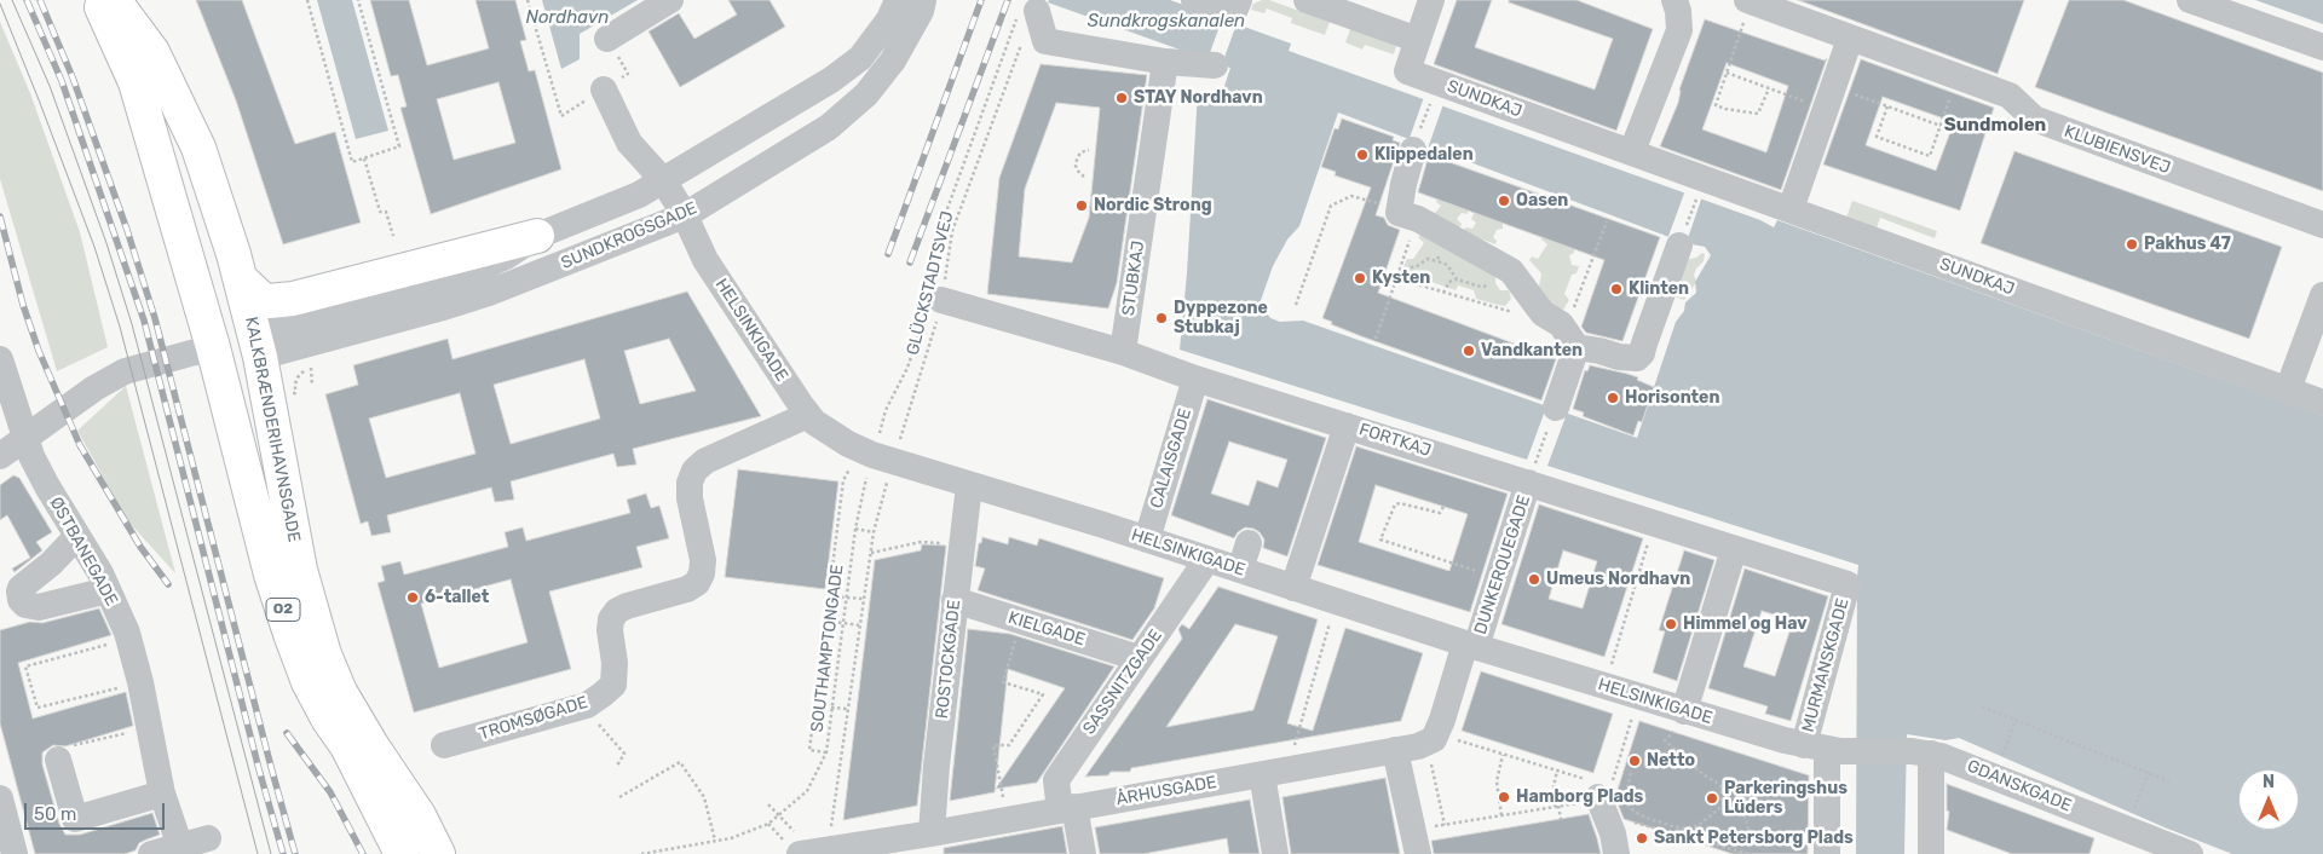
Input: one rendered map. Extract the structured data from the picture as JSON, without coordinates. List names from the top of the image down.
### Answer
{
  "streets": {
    "main road": ["KALKBRÆNDERIHAVNSGADE", "O2"],
    "street": [
      "SUNDKAJ",
      "KLUBIENSVEJ",
      "SUNDKROGSGADE",
      "STUBKAJ",
      "HELSINKIGADE",
      "FORTKAJ",
      "CALAISGADE",
      "ØSTBANEGADE",
      "DUNKERQUEGADE",
      "KIELGADE",
      "ROSTOCKGADE",
      "MURMANSKGADE",
      "SASSNITZGADE",
      "TROMSØGADE",
      "GDANSKGADE",
      "ÅRHUSGADE"
    ],
    "path": ["GLÜCKSTADTSVEJ", "SOUTHAMPTONGADE"]
  },
  "crossings": [
    ["SUNDKROGSGADE", "HELSINKIGADE"],
    ["SUNDKROGSGADE", "KALKBRÆNDERIHAVNSGADE"],
    ["STUBKAJ", "FORTKAJ"],
    ["GLÜCKSTADTSVEJ", "HELSINKIGADE"],
    ["GLÜCKSTADTSVEJ", "FORTKAJ"],
    ["GLÜCKSTADTSVEJ", "SOUTHAMPTONGADE"],
    ["HELSINKIGADE", "CALAISGADE"],
    ["HELSINKIGADE", "DUNKERQUEGADE"],
    ["HELSINKIGADE", "SOUTHAMPTONGADE"],
    ["HELSINKIGADE", "ROSTOCKGADE"],
    ["HELSINKIGADE", "MURMANSKGADE"],
    ["HELSINKIGADE", "SASSNITZGADE"],
    ["HELSINKIGADE", "TROMSØGADE"],
    ["HELSINKIGADE", "GDANSKGADE"],
    ["FORTKAJ", "CALAISGADE"],
    ["FORTKAJ", "DUNKERQUEGADE"],
    ["FORTKAJ", "MURMANSKGADE"],
    ["KIELGADE", "ROSTOCKGADE"],
    ["KIELGADE", "SASSNITZGADE"],
    ["ROSTOCKGADE", "ÅRHUSGADE"],
    ["MURMANSKGADE", "GDANSKGADE"],
    ["SASSNITZGADE", "ÅRHUSGADE"]
  ],
  "districts": ["Sundmolen"],
  "water": ["Nordhavn", "Sundkrogskanalen"],
  "places": [
    "STAY Nordhavn",
    "Klippedalen",
    "Oasen",
    "Nordic Strong",
    "Pakhus 47",
    "Kysten",
    "Klinten",
    "Dyppezone Stubkaj",
    "Vandkanten",
    "Horisonten",
    "Umeus Nordhavn",
    "6-tallet",
    "Himmel og Hav",
    "Netto",
    "Hamborg Plads",
    "Parkeringshus Lüders",
    "Sankt Petersborg Plads"
  ],
  "scale_bar": "50 m",
  "north": "top"
}
